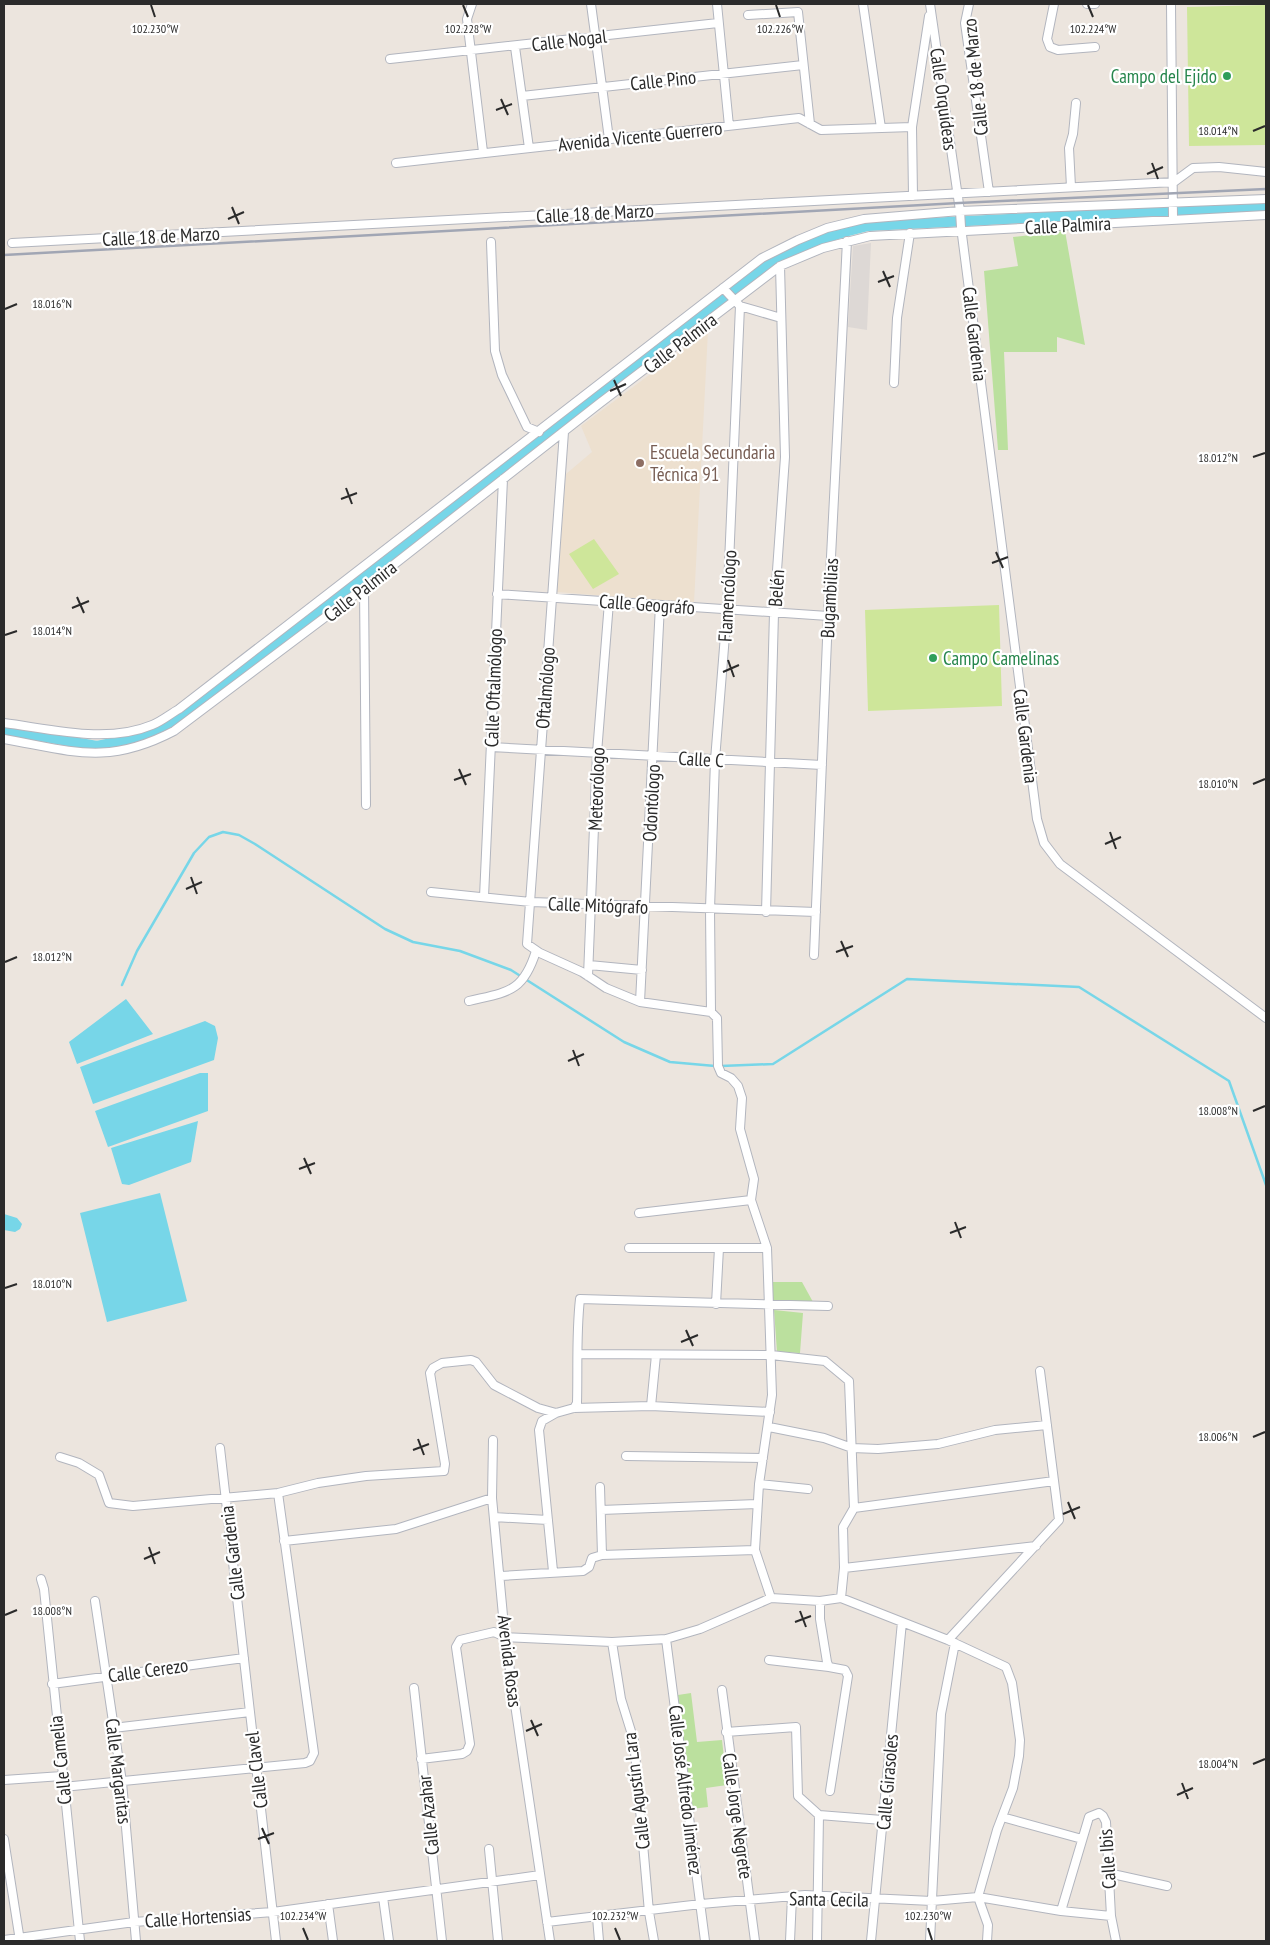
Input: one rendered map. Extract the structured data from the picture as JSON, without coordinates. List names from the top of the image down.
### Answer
{
  "streets": {
    "street": [
      "Calle Nogal",
      "Calle 18 de Marzo",
      "Calle Pino",
      "Calle Orquídeas",
      "Avenida Vicente Guerrero",
      "Calle Palmira",
      "Calle Gardenia",
      "Belén",
      "Flamencólogo",
      "Bugambilias",
      "Calle Geográfo",
      "Calle Oftalmólogo",
      "Oftalmólogo",
      "Calle C",
      "Meteorólogo",
      "Odontólogo",
      "Calle Mitógrafo",
      "Avenida Rosas",
      "Calle Cerezo",
      "Calle Camelia",
      "Calle Clavel",
      "Calle Margaritas",
      "Calle Girasoles",
      "Calle José Alfredo Jiménez",
      "Calle Agustín Lara",
      "Calle Azahar",
      "Calle Jorge Negrete",
      "Calle Ibis",
      "Santa Cecila",
      "Calle Hortensias"
    ]
  },
  "crossings": [
    ["Calle 18 de Marzo", "Calle Orquídeas"],
    ["Calle Orquídeas", "Calle Gardenia"],
    ["Calle Palmira", "Calle Gardenia"],
    ["Calle Palmira", "Belén"],
    ["Calle Palmira", "Flamencólogo"],
    ["Calle Palmira", "Bugambilias"],
    ["Calle Palmira", "Calle Oftalmólogo"],
    ["Calle Palmira", "Oftalmólogo"],
    ["Calle Gardenia", "Calle Cerezo"],
    ["Calle Gardenia", "Calle Clavel"],
    ["Belén", "Calle Geográfo"],
    ["Belén", "Calle C"],
    ["Belén", "Calle Mitógrafo"],
    ["Flamencólogo", "Calle Geográfo"],
    ["Flamencólogo", "Calle C"],
    ["Flamencólogo", "Calle Mitógrafo"],
    ["Bugambilias", "Calle Geográfo"],
    ["Bugambilias", "Calle C"],
    ["Bugambilias", "Calle Mitógrafo"],
    ["Calle Geográfo", "Calle Oftalmólogo"],
    ["Calle Geográfo", "Oftalmólogo"],
    ["Calle Geográfo", "Meteorólogo"],
    ["Calle Geográfo", "Odontólogo"],
    ["Calle Oftalmólogo", "Calle C"],
    ["Calle Oftalmólogo", "Calle Mitógrafo"],
    ["Oftalmólogo", "Calle C"],
    ["Oftalmólogo", "Calle Mitógrafo"],
    ["Calle C", "Meteorólogo"],
    ["Calle C", "Odontólogo"],
    ["Meteorólogo", "Calle Mitógrafo"],
    ["Odontólogo", "Calle Mitógrafo"],
    ["Avenida Rosas", "Santa Cecila"],
    ["Avenida Rosas", "Calle Hortensias"],
    ["Calle Cerezo", "Calle Camelia"],
    ["Calle Cerezo", "Calle Clavel"],
    ["Calle Cerezo", "Calle Margaritas"],
    ["Calle Camelia", "Calle Hortensias"],
    ["Calle Clavel", "Calle Hortensias"],
    ["Calle Margaritas", "Calle Hortensias"],
    ["Calle Girasoles", "Santa Cecila"],
    ["Calle José Alfredo Jiménez", "Santa Cecila"],
    ["Calle Agustín Lara", "Santa Cecila"],
    ["Calle Azahar", "Calle Hortensias"],
    ["Calle Jorge Negrete", "Santa Cecila"],
    ["Calle Ibis", "Santa Cecila"]
  ],
  "places": ["Campo del Ejido", "Escuela Secundaria Técnica 91", "Campo Camelinas"],
  "coordinates": [
    "102.230°W",
    "102.228°W",
    "102.226°W",
    "102.224°W",
    "18.014°N",
    "18.016°N",
    "18.012°N",
    "18.010°N",
    "18.008°N",
    "18.006°N",
    "18.004°N",
    "102.234°W",
    "102.232°W"
  ]
}
